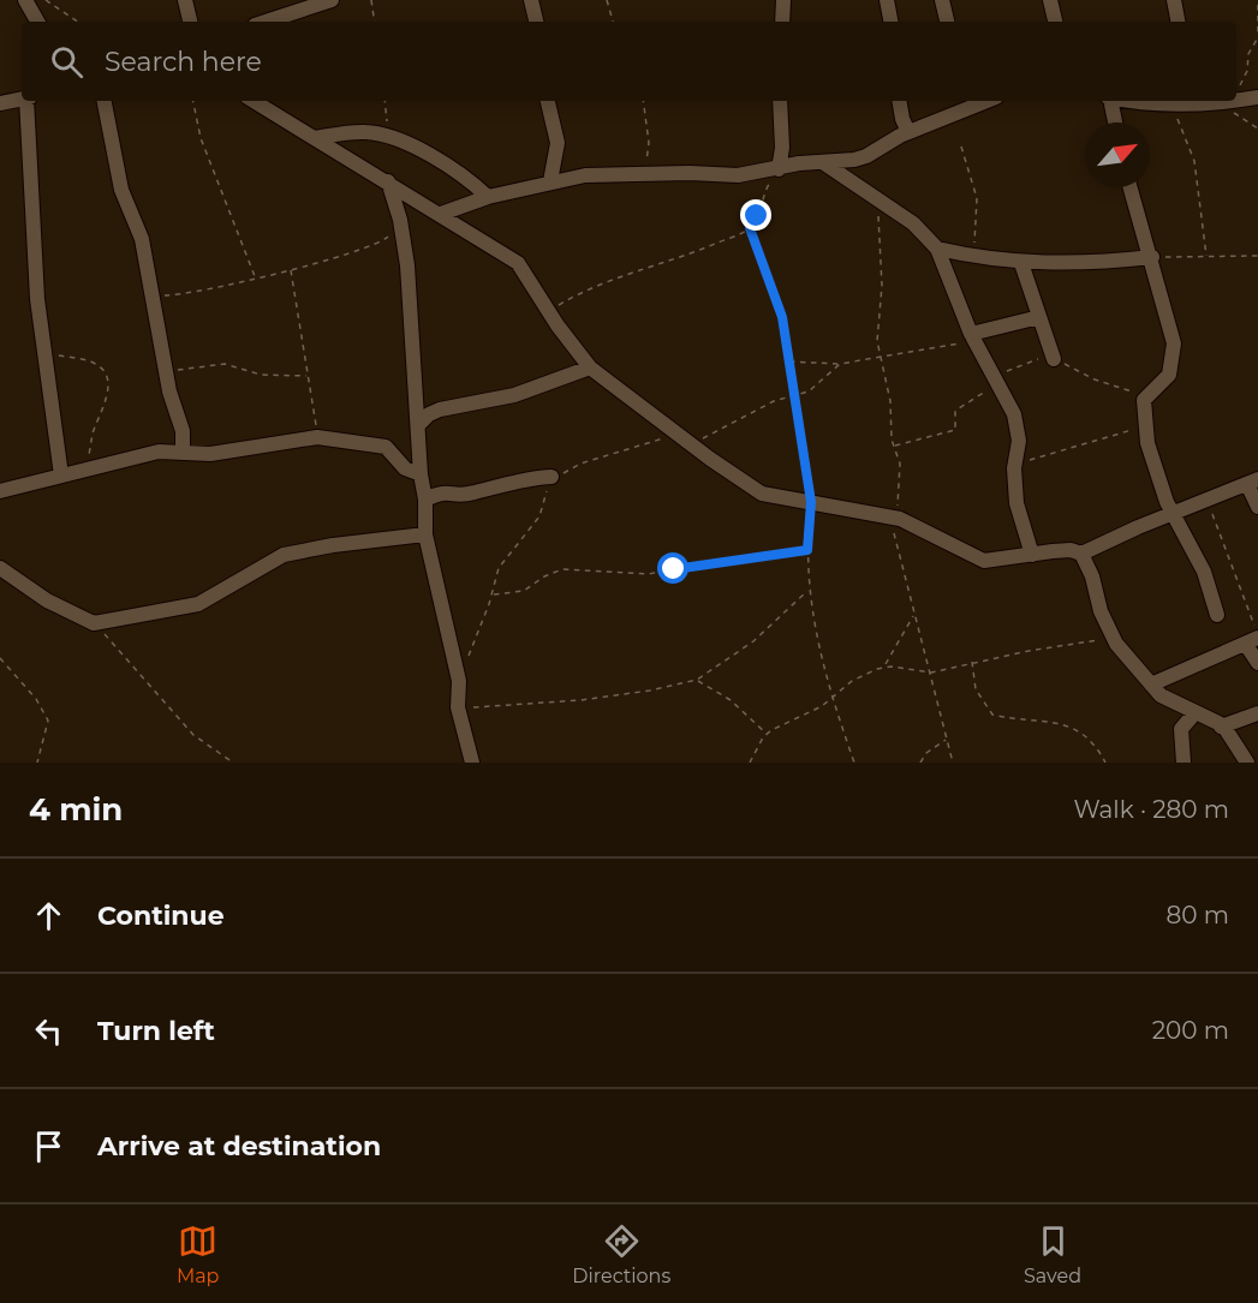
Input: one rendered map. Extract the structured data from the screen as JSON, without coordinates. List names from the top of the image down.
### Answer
{
  "north": "top right",
  "page": {
    "search": "Search here",
    "heading": ["4 min", "Walk · 280 m"],
    "list": [
      ["Continue", "80 m"],
      ["Turn left", "200 m"],
      "Arrive at destination"
    ],
    "nav": ["Map", "Directions", "Saved"]
  }
}
